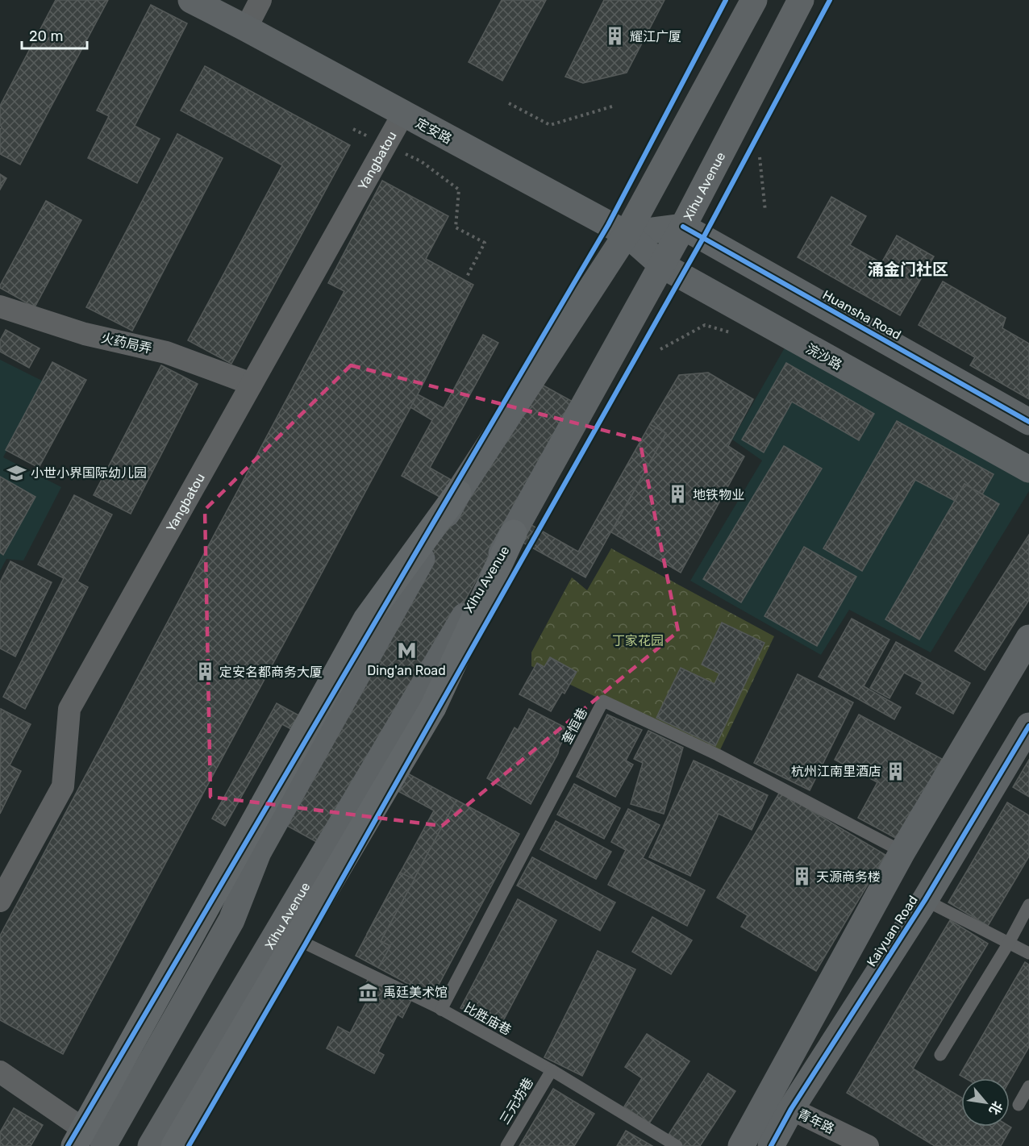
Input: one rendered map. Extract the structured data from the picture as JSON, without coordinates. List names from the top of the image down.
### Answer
{
  "streets": {
    "main road": [
      "定安路",
      "Xihu Avenue",
      "Huansha Road",
      "浣沙路",
      "Kaiyuan Road"
    ],
    "street": ["Yangbatou", "火药局弄", "青年路"],
    "lane": ["奎恒巷", "比胜庙巷", "三元坊巷"]
  },
  "crossings": [
    ["定安路", "Yangbatou"],
    ["定安路", "浣沙路"],
    ["Yangbatou", "火药局弄"],
    ["Xihu Avenue", "Huansha Road"],
    ["Xihu Avenue", "浣沙路"],
    ["Xihu Avenue", "比胜庙巷"],
    ["奎恒巷", "Kaiyuan Road"],
    ["奎恒巷", "比胜庙巷"],
    ["Kaiyuan Road", "青年路"],
    ["比胜庙巷", "三元坊巷"]
  ],
  "districts": ["涌金门社区"],
  "parks": ["丁家花园"],
  "places": {
    "building": [
      "耀江广厦",
      "地铁物业",
      "定安名都商务大厦",
      "杭州江南里酒店",
      "天源商务楼"
    ],
    "school or university": ["小世小界国际幼儿园"],
    "metro station": ["Ding'an Road"],
    "museum": ["禹廷美术馆"]
  },
  "scale_bar": "20 m",
  "north": "bottom right"
}
